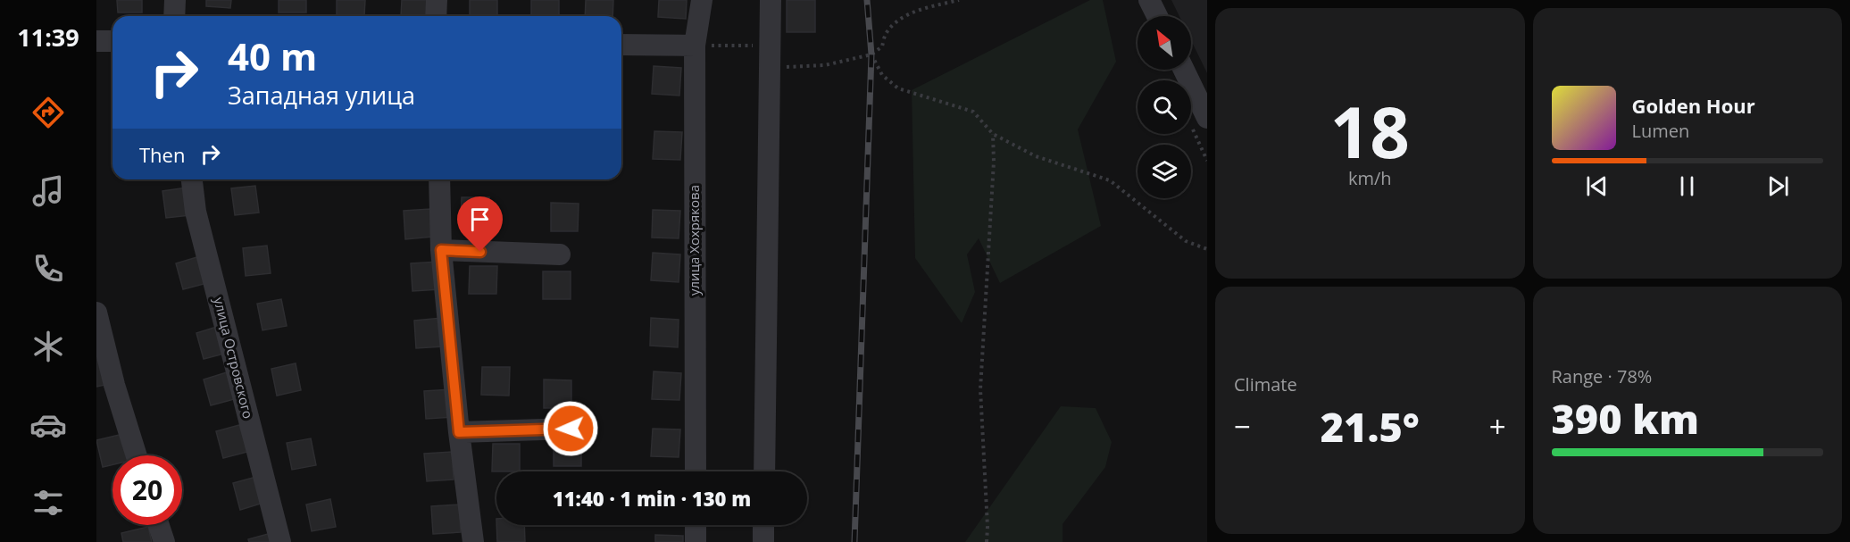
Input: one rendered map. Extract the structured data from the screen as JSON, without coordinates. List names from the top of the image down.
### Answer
{
  "streets": {
    "street": ["улица Хохрякова", "улица Островского"]
  },
  "north": "top left",
  "page": {
    "tabs": "11:39",
    "tile": [
      ["18", "km/h"],
      "Climate",
      ["Range · 78%", "390 km"]
    ],
    "turn": ["40 m", "Западная улица"],
    "song": ["Golden Hour", "Lumen"],
    "then": "Then",
    "heat": ["−", "21.5°", "+"],
    "limit": "20",
    "trip": "11:40 · 1 min · 130 m"
  }
}
